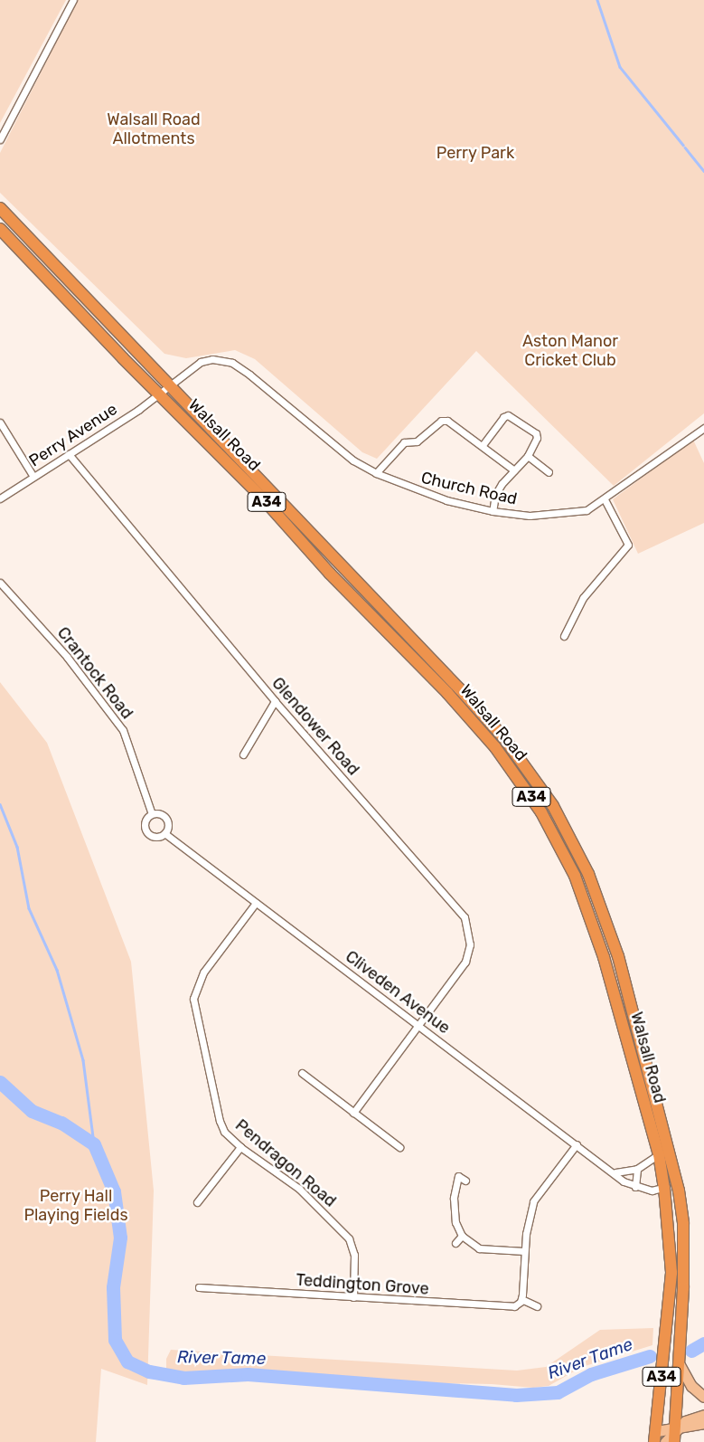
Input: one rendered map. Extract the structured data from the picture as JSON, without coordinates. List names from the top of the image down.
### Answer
{
  "streets": {
    "highway": ["Walsall Road", "A34"],
    "street": [
      "Perry Avenue",
      "Church Road",
      "Crantock Road",
      "Glendower Road",
      "Cliveden Avenue",
      "Pendragon Road",
      "Teddington Grove"
    ]
  },
  "crossings": [
    ["Perry Avenue", "Walsall Road"],
    ["Perry Avenue", "Glendower Road"],
    ["Walsall Road", "Church Road"],
    ["Walsall Road", "Cliveden Avenue"],
    ["Crantock Road", "Cliveden Avenue"],
    ["Glendower Road", "Cliveden Avenue"],
    ["Cliveden Avenue", "Pendragon Road"],
    ["Pendragon Road", "Teddington Grove"]
  ],
  "water": ["River Tame"],
  "parks": [
    "Walsall Road Allotments",
    "Perry Park",
    "Aston Manor Cricket Club",
    "Perry Hall Playing Fields"
  ]
}
